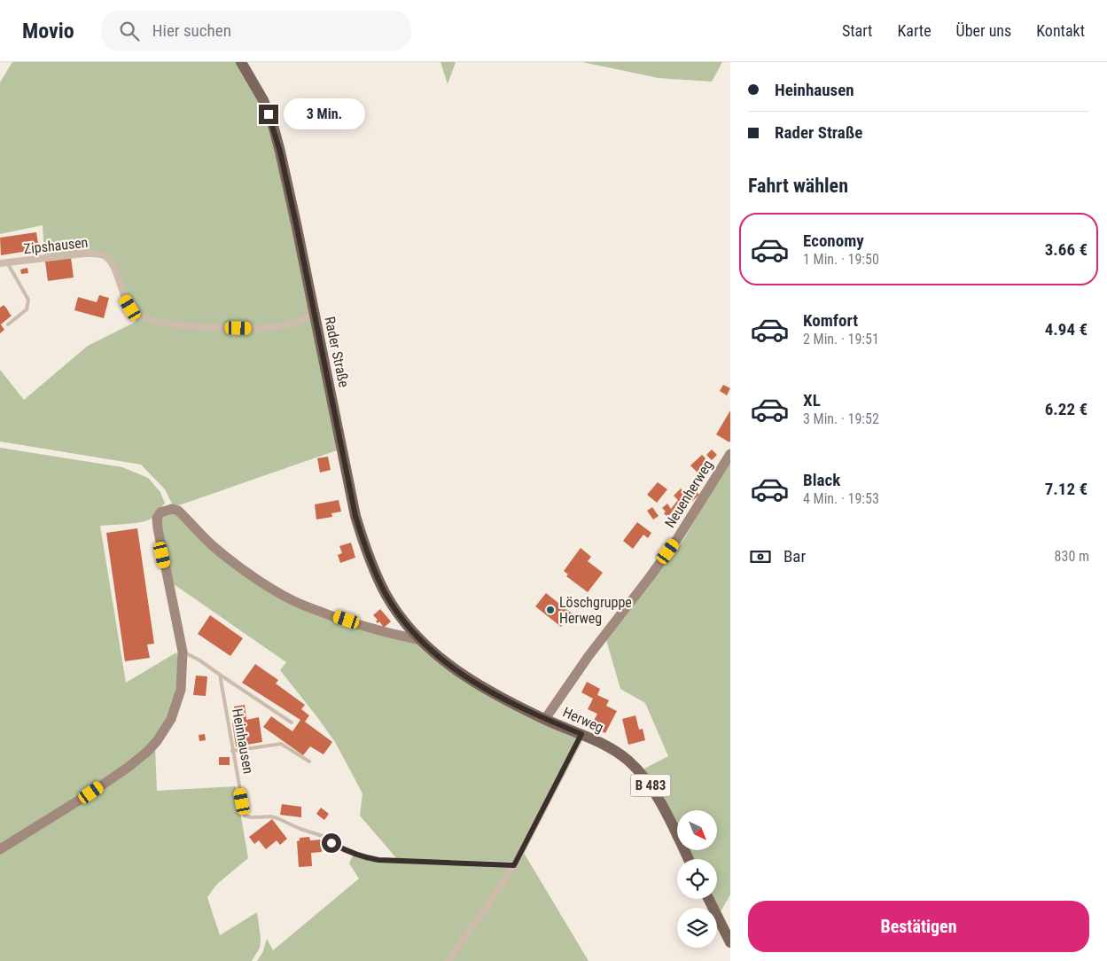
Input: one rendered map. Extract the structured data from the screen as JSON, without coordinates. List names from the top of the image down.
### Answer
{
  "streets": {
    "main road": ["Rader Straße", "Herweg", "B 483"],
    "street": ["Zipshausen", "Neuenherweg"],
    "lane": ["Heinhausen"]
  },
  "crossings": [
    ["Zipshausen", "Rader Straße"],
    ["Rader Straße", "Herweg"],
    ["Neuenherweg", "Herweg"]
  ],
  "places": ["Löschgruppe Herweg"],
  "north": "bottom right",
  "page": {
    "header": "Movio",
    "search": "Hier suchen",
    "nav": [
      "Start",
      "Karte",
      "Über uns",
      "Kontakt"
    ],
    "banner": ["Heinhausen", "Rader Straße"],
    "bubble": "3 Min.",
    "heading": "Fahrt wählen",
    "list": [
      {
        "name": "Economy",
        "note": "1 Min. · 19:50",
        "value": "3.66 €"
      },
      {
        "name": "Komfort",
        "note": "2 Min. · 19:51",
        "value": "4.94 €"
      },
      {
        "name": "XL",
        "note": "3 Min. · 19:52",
        "value": "6.22 €"
      },
      {
        "name": "Black",
        "note": "4 Min. · 19:53",
        "value": "7.12 €"
      }
    ],
    "pay": ["Bar", "830 m"],
    "buttons": "Bestätigen"
  }
}
